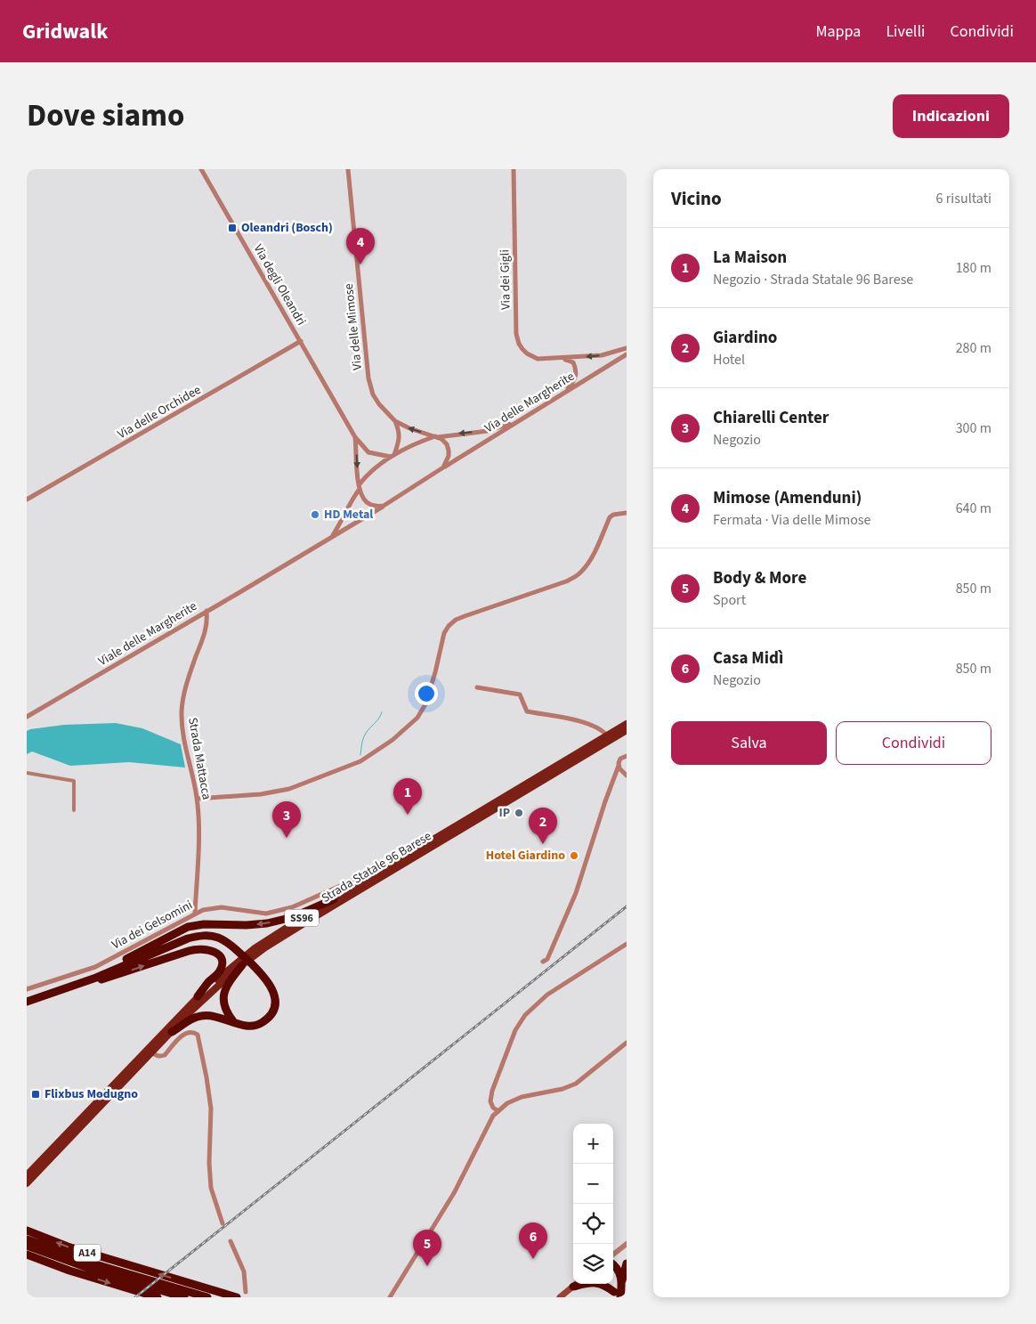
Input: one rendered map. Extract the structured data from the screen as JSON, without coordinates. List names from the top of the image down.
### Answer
{
  "streets": {
    "highway": ["A14"],
    "main road": ["Strada Statale 96 Barese", "SS96"],
    "street": [
      "Via dei Gigli",
      "Via degli Oleandri",
      "Via delle Mimose",
      "Via delle Margherite",
      "Via delle Orchidee",
      "Viale delle Margherite",
      "Strada Mattacca",
      "Via dei Gelsomini"
    ]
  },
  "crossings": [
    ["Via degli Oleandri", "Via delle Orchidee"],
    ["Via delle Margherite", "Viale delle Margherite"],
    ["Viale delle Margherite", "Strada Mattacca"],
    ["Strada Mattacca", "Via dei Gelsomini"],
    ["Strada Statale 96 Barese", "Via dei Gelsomini"]
  ],
  "places": {
    "transit": ["Oleandri (Bosch)", "Flixbus Modugno"],
    "other": ["HD Metal", "IP", "Hotel Giardino"]
  },
  "page": {
    "header": "Gridwalk",
    "nav": ["Mappa", "Livelli", "Condividi"],
    "title": "Dove siamo",
    "buttons": [
      "Indicazioni",
      ["Salva", "Condividi"]
    ],
    "heading": ["Vicino", "6 risultati"],
    "list": [
      {
        "mark": "1",
        "name": "La Maison",
        "note": "Negozio · Strada Statale 96 Barese",
        "value": "180 m"
      },
      {
        "mark": "2",
        "name": "Giardino",
        "note": "Hotel",
        "value": "280 m"
      },
      {
        "mark": "3",
        "name": "Chiarelli Center",
        "note": "Negozio",
        "value": "300 m"
      },
      {
        "mark": "4",
        "name": "Mimose (Amenduni)",
        "note": "Fermata · Via delle Mimose",
        "value": "640 m"
      },
      {
        "mark": "5",
        "name": "Body & More",
        "note": "Sport",
        "value": "850 m"
      },
      {
        "mark": "6",
        "name": "Casa Midì",
        "note": "Negozio",
        "value": "850 m"
      }
    ],
    "pins": [
      "4",
      "1",
      "3",
      "2",
      "6",
      "5"
    ],
    "map_buttons": ["+", "−"]
  }
}
